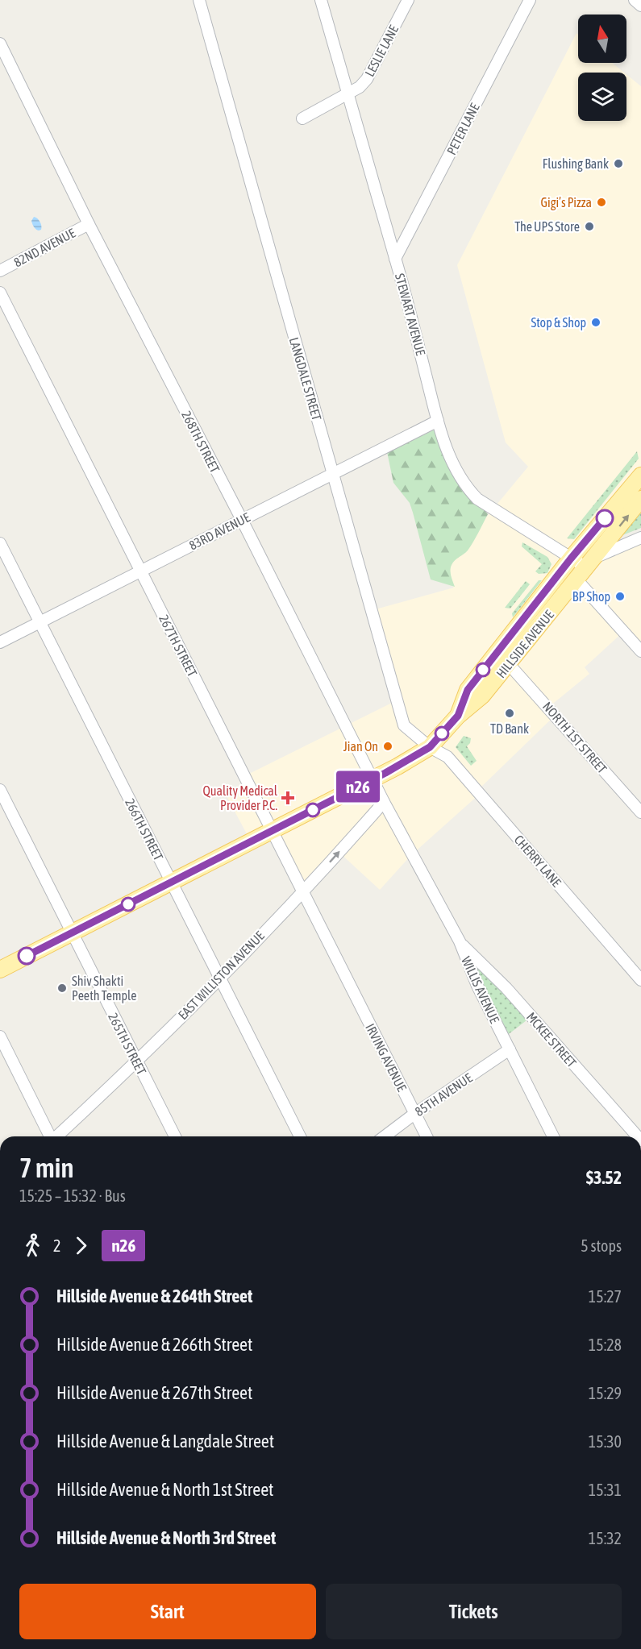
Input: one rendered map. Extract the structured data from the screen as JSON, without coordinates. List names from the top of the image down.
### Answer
{
  "streets": {
    "main road": ["HILLSIDE AVENUE"],
    "street": [
      "LESLIE LANE",
      "PETER LANE",
      "82ND AVENUE",
      "STEWART AVENUE",
      "LANGDALE STREET",
      "268TH STREET",
      "83RD AVENUE",
      "267TH STREET",
      "NORTH 1ST STREET",
      "266TH STREET",
      "CHERRY LANE",
      "EAST WILLISTON AVENUE",
      "WILLIS AVENUE",
      "MCKEE STREET",
      "265TH STREET",
      "IRVING AVENUE",
      "85TH AVENUE"
    ]
  },
  "crossings": [
    ["LESLIE LANE", "STEWART AVENUE"],
    ["PETER LANE", "STEWART AVENUE"],
    ["82ND AVENUE", "268TH STREET"],
    ["STEWART AVENUE", "83RD AVENUE"],
    ["STEWART AVENUE", "HILLSIDE AVENUE"],
    ["LANGDALE STREET", "83RD AVENUE"],
    ["LANGDALE STREET", "HILLSIDE AVENUE"],
    ["LANGDALE STREET", "CHERRY LANE"],
    ["268TH STREET", "83RD AVENUE"],
    ["268TH STREET", "HILLSIDE AVENUE"],
    ["268TH STREET", "EAST WILLISTON AVENUE"],
    ["268TH STREET", "WILLIS AVENUE"],
    ["83RD AVENUE", "267TH STREET"],
    ["83RD AVENUE", "266TH STREET"],
    ["HILLSIDE AVENUE", "267TH STREET"],
    ["HILLSIDE AVENUE", "NORTH 1ST STREET"],
    ["HILLSIDE AVENUE", "266TH STREET"],
    ["HILLSIDE AVENUE", "CHERRY LANE"],
    ["HILLSIDE AVENUE", "265TH STREET"],
    ["267TH STREET", "EAST WILLISTON AVENUE"],
    ["267TH STREET", "IRVING AVENUE"],
    ["266TH STREET", "EAST WILLISTON AVENUE"],
    ["EAST WILLISTON AVENUE", "265TH STREET"],
    ["WILLIS AVENUE", "MCKEE STREET"],
    ["WILLIS AVENUE", "85TH AVENUE"],
    ["IRVING AVENUE", "85TH AVENUE"]
  ],
  "places": {
    "other": [
      "Flushing Bank",
      "Gigi’s Pizza",
      "The UPS Store",
      "Stop & Shop",
      "BP Shop",
      "TD Bank",
      "Jian On",
      "Shiv Shakti Peeth Temple"
    ],
    "health": ["Quality Medical Provider P.C."]
  },
  "lines": ["bus line n26"],
  "north": "top",
  "page": {
    "on_map": "n26",
    "heading": ["7 min", "15:25 – 15:32 · Bus", "$3.52"],
    "legs": ["2", "n26", "5 stops"],
    "list": [
      {
        "name": "Hillside Avenue & 264th Street",
        "value": "15:27"
      },
      {
        "name": "Hillside Avenue & 266th Street",
        "value": "15:28"
      },
      {
        "name": "Hillside Avenue & 267th Street",
        "value": "15:29"
      },
      {
        "name": "Hillside Avenue & Langdale Street",
        "value": "15:30"
      },
      {
        "name": "Hillside Avenue & North 1st Street",
        "value": "15:31"
      },
      {
        "name": "Hillside Avenue & North 3rd Street",
        "value": "15:32"
      }
    ],
    "buttons": ["Start", "Tickets"]
  }
}
